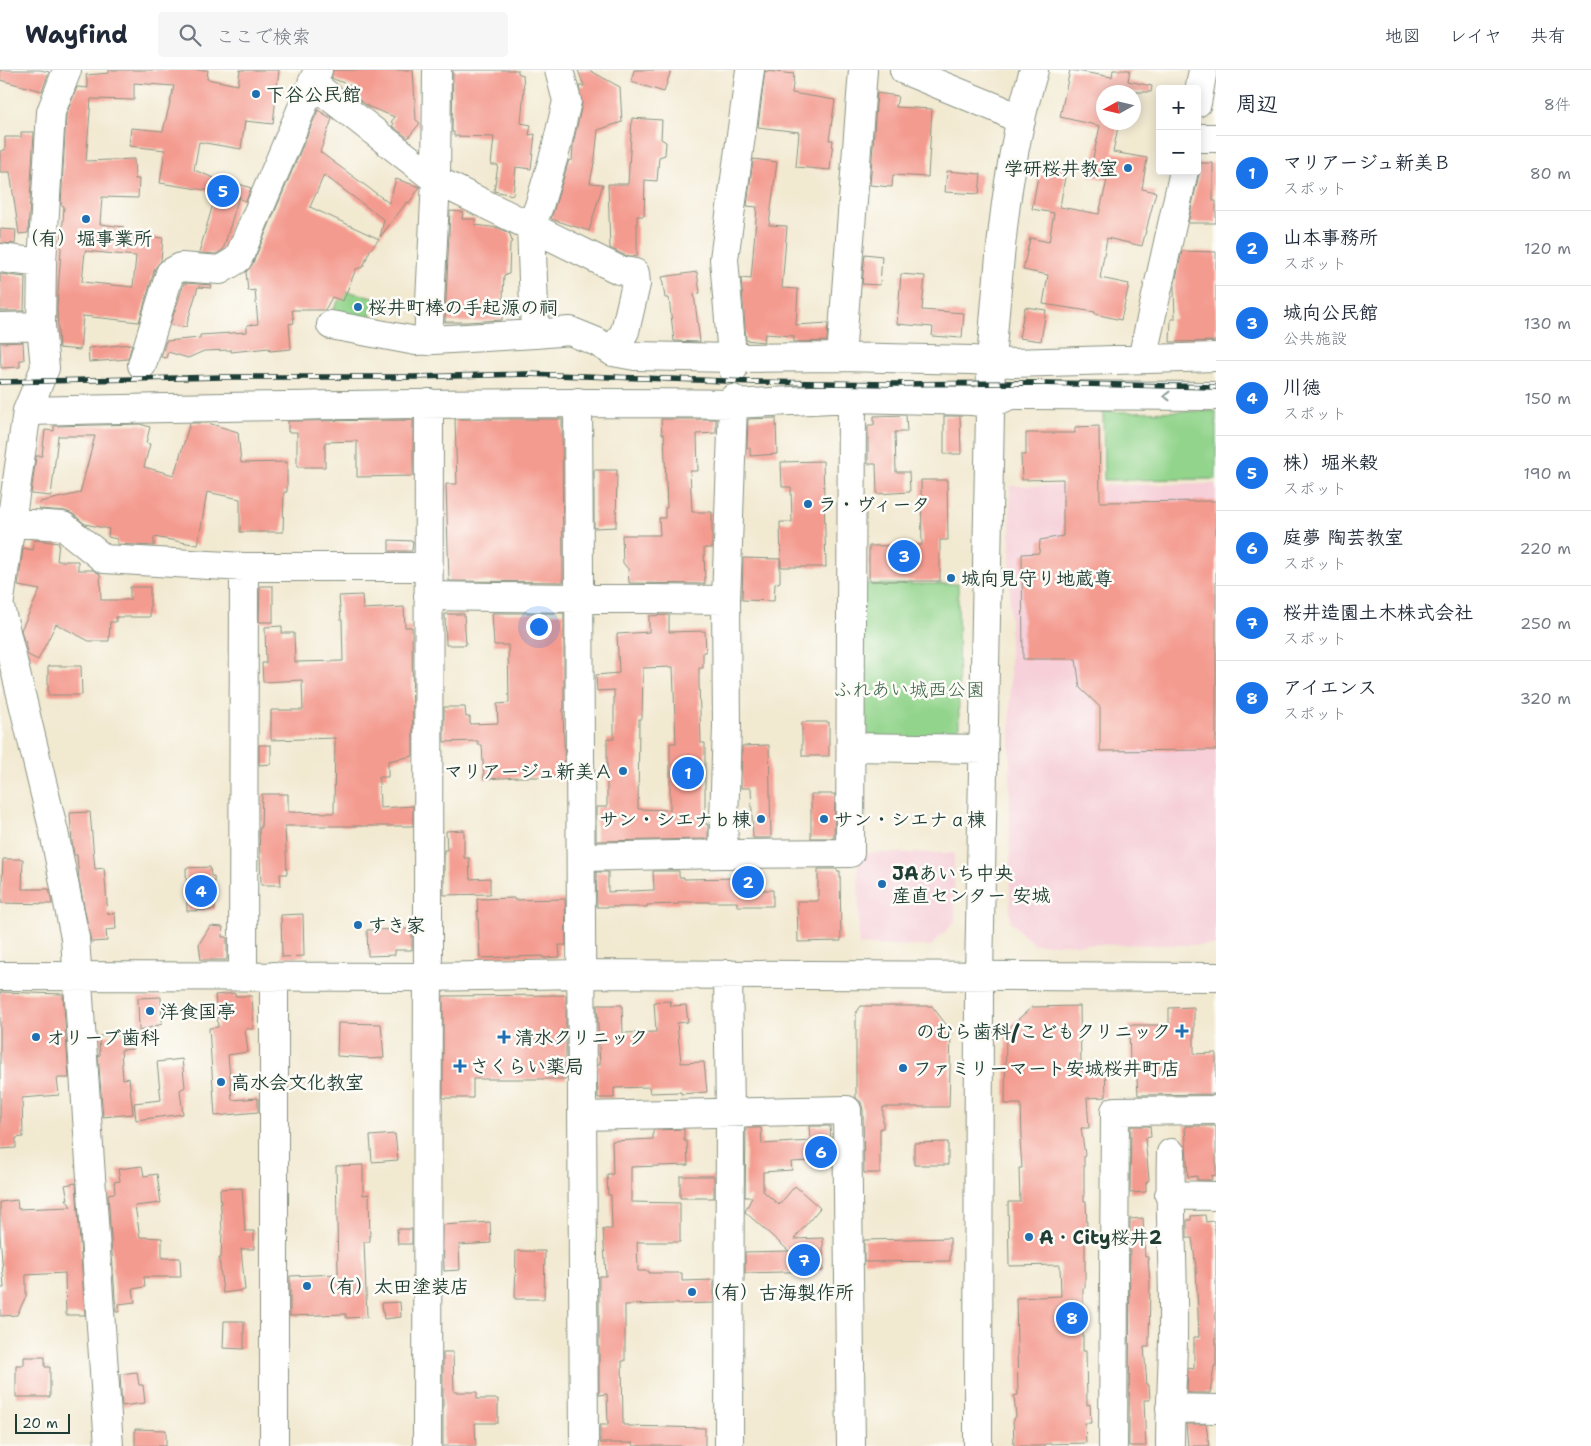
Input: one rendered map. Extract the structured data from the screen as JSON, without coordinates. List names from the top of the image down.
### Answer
{
  "parks": ["ふれあい城西公園"],
  "places": {
    "other": [
      "下谷公民館",
      "学研桜井教室",
      "（有）堀事業所",
      "桜井町棒の手起源の祠",
      "ラ・ヴィータ",
      "城向見守り地蔵尊",
      "マリアージュ新美Ａ",
      "サン・シエナｂ棟",
      "サン・シエナａ棟",
      "JAあいち中央 産直センター 安城",
      "すき家",
      "洋食国亭",
      "オリーブ歯科",
      "ファミリーマート安城桜井町店",
      "高水会文化教室",
      "A・City桜井2",
      "（有）太田塗装店",
      "（有）古海製作所"
    ],
    "health": ["のむら歯科/こどもクリニック", "清水クリニック", "さくらい薬局"]
  },
  "scale_bar": "20 m",
  "north": "left",
  "page": {
    "header": "Wayfind",
    "search": "ここで検索",
    "nav": ["地図", "レイヤ", "共有"],
    "heading": ["周辺", "8件"],
    "map_buttons": ["+", "−"],
    "list": [
      {
        "mark": "1",
        "name": "マリアージュ新美Ｂ",
        "note": "スポット",
        "value": "80 m"
      },
      {
        "mark": "2",
        "name": "山本事務所",
        "note": "スポット",
        "value": "120 m"
      },
      {
        "mark": "3",
        "name": "城向公民館",
        "note": "公共施設",
        "value": "130 m"
      },
      {
        "mark": "4",
        "name": "川徳",
        "note": "スポット",
        "value": "150 m"
      },
      {
        "mark": "5",
        "name": "株）堀米穀",
        "note": "スポット",
        "value": "190 m"
      },
      {
        "mark": "6",
        "name": "庭夢 陶芸教室",
        "note": "スポット",
        "value": "220 m"
      },
      {
        "mark": "7",
        "name": "桜井造園土木株式会社",
        "note": "スポット",
        "value": "250 m"
      },
      {
        "mark": "8",
        "name": "アイエンス",
        "note": "スポット",
        "value": "320 m"
      }
    ],
    "pins": [
      "5",
      "3",
      "1",
      "2",
      "4",
      "6",
      "7",
      "8"
    ],
    "scale": "20 m"
  }
}
